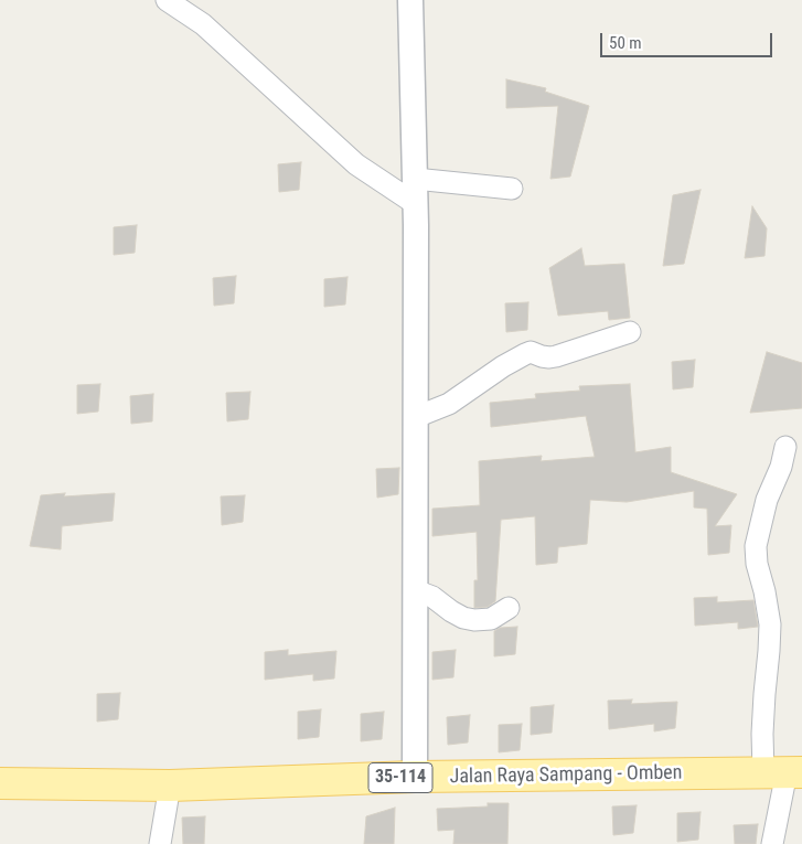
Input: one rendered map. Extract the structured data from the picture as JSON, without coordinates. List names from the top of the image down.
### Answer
{
  "streets": {
    "main road": ["Jalan Raya Sampang - Omben", "35-114"]
  },
  "scale_bar": "50 m"
}
